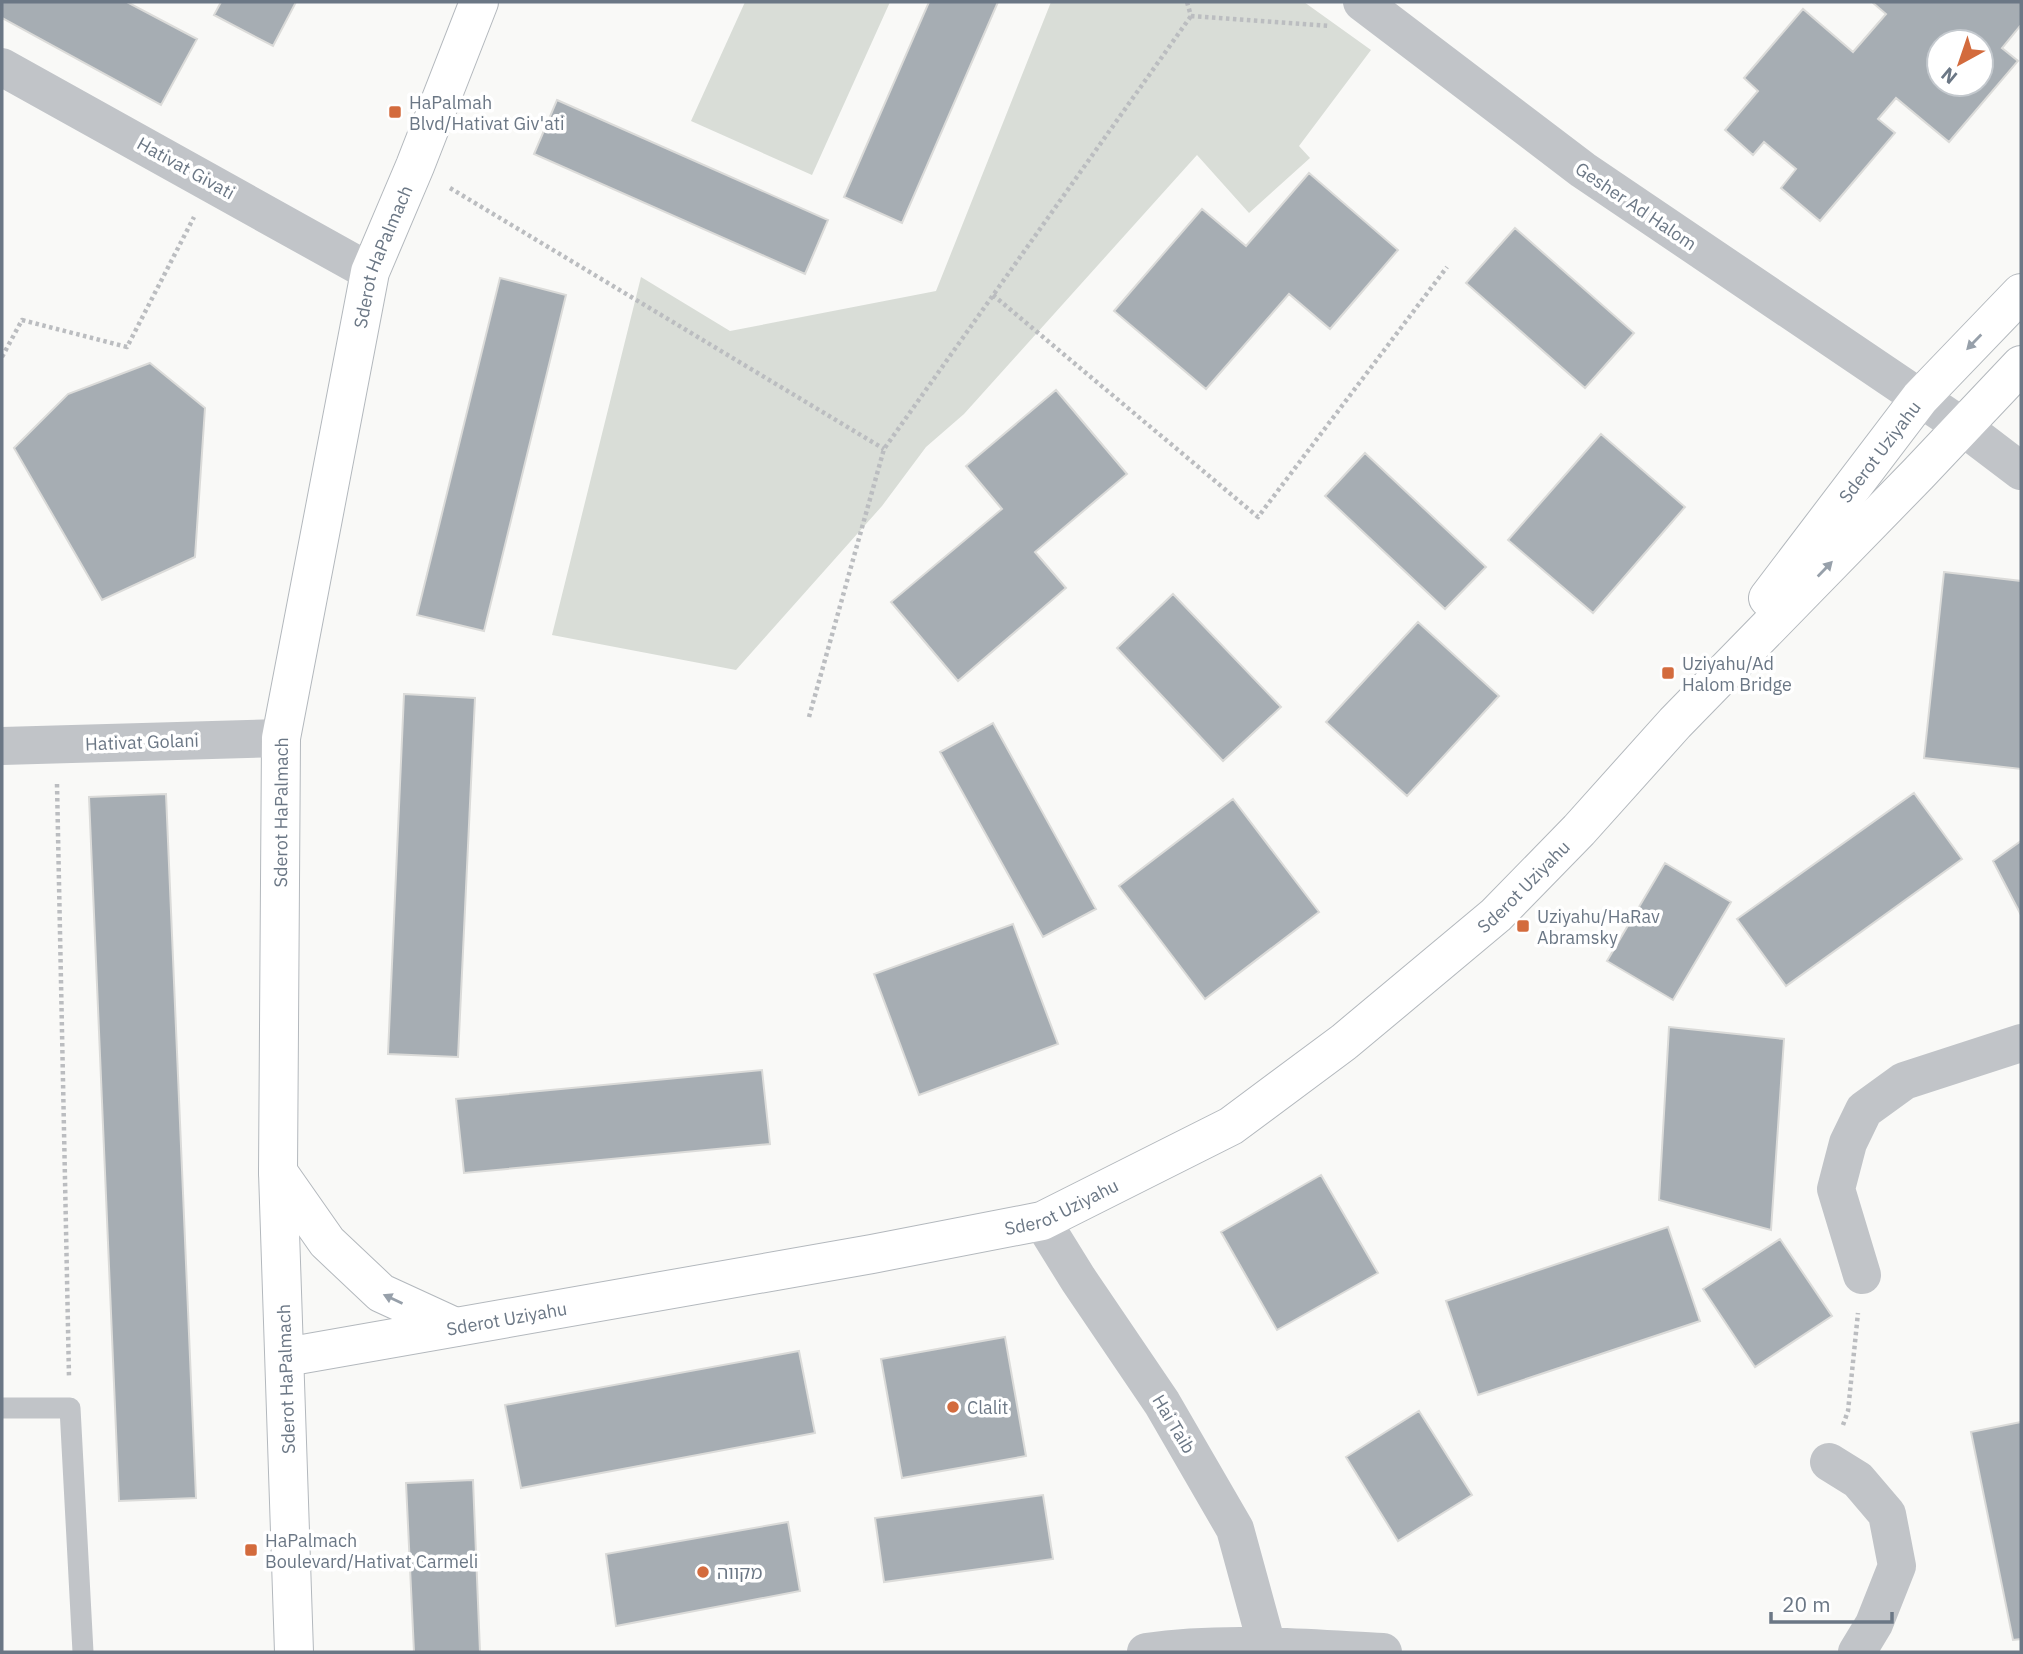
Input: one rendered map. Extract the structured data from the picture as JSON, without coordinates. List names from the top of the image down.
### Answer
{
  "streets": {
    "street": [
      "Hativat Givati",
      "Gesher Ad Halom",
      "Sderot HaPalmach",
      "Sderot Uziyahu",
      "Hativat Golani",
      "Hai Taib"
    ]
  },
  "crossings": [
    ["Hativat Givati", "Sderot HaPalmach"],
    ["Gesher Ad Halom", "Sderot Uziyahu"],
    ["Sderot HaPalmach", "Sderot Uziyahu"],
    ["Sderot HaPalmach", "Hativat Golani"],
    ["Sderot Uziyahu", "Hai Taib"]
  ],
  "places": {
    "transit": [
      "HaPalmah Blvd/Hativat Giv'ati",
      "Uziyahu/Ad Halom Bridge",
      "Uziyahu/HaRav Abramsky",
      "HaPalmach Boulevard/Hativat Carmeli"
    ],
    "other": ["Clalit", "מקווה"]
  },
  "scale_bar": "20 m",
  "north": "bottom left"
}
